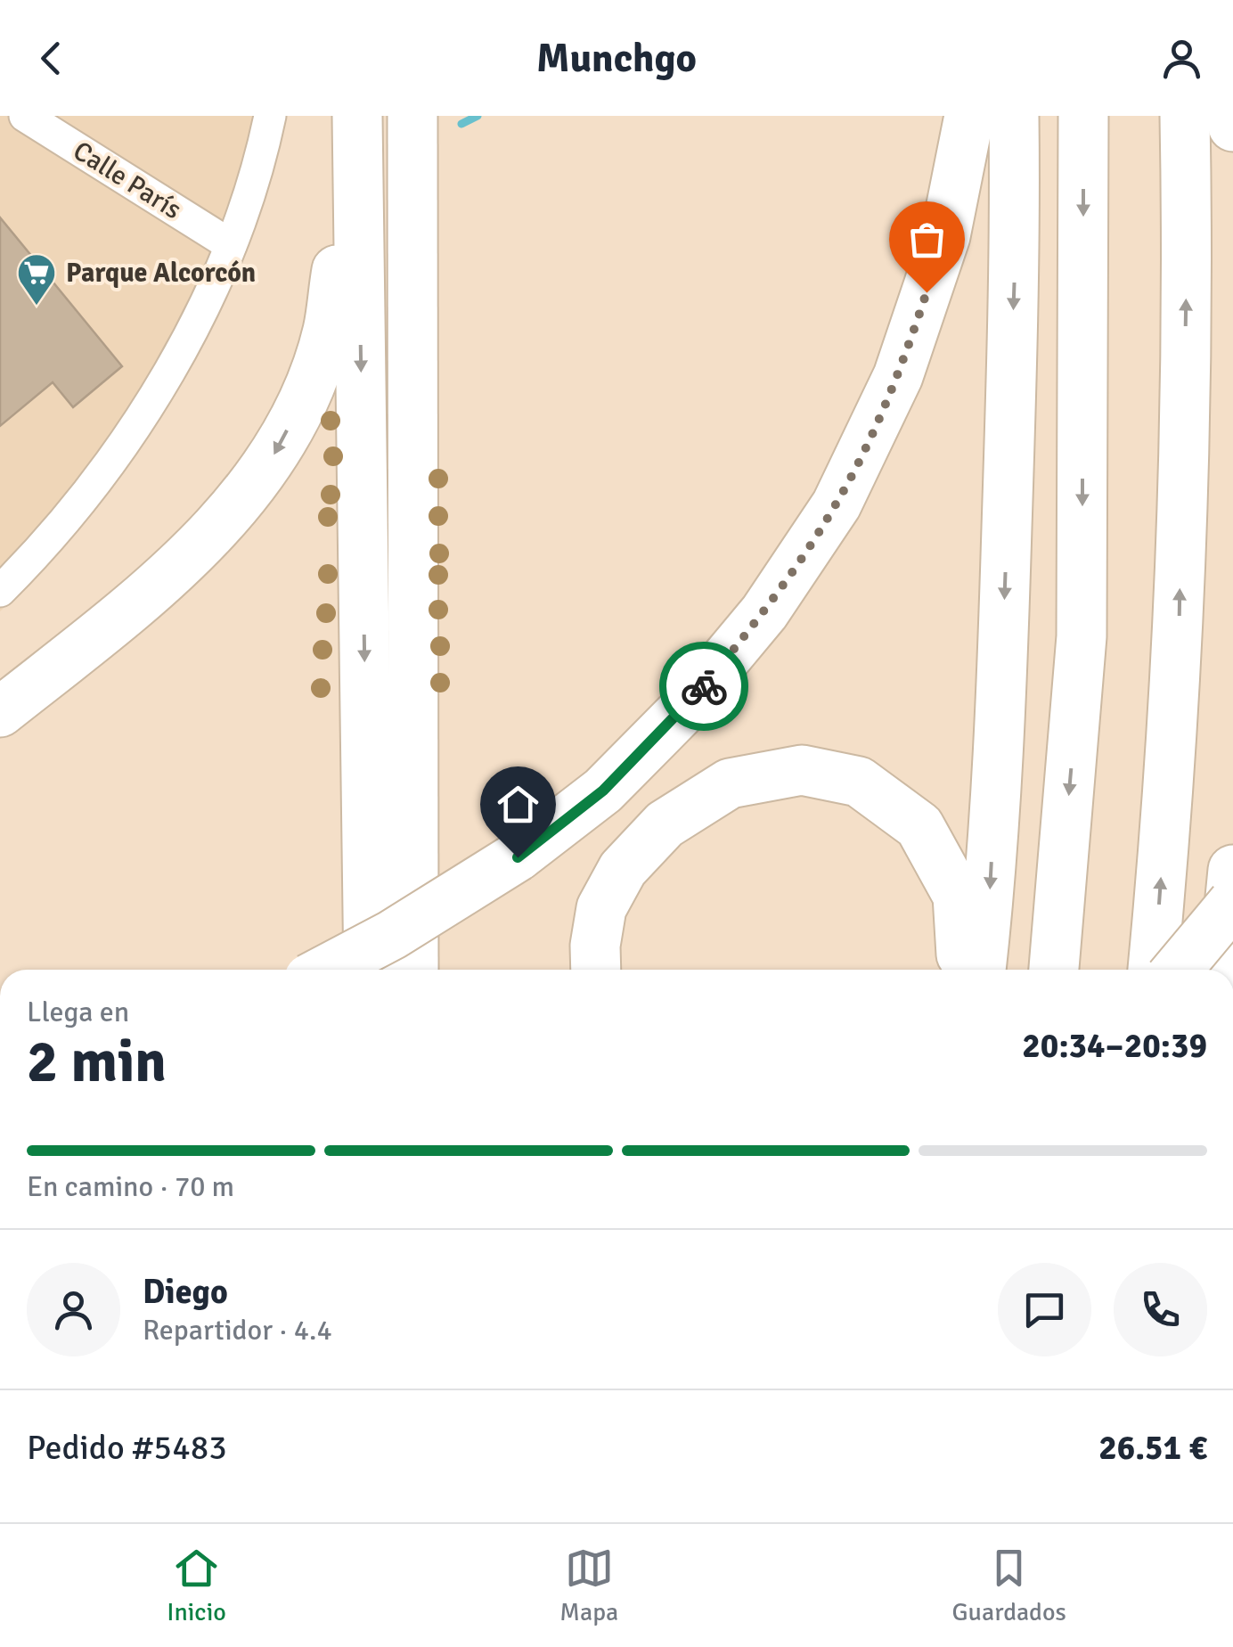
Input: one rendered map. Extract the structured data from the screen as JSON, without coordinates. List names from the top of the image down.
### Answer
{
  "streets": {
    "street": ["Calle París"]
  },
  "places": {
    "supermarket": ["Parque Alcorcón"]
  },
  "page": {
    "header": "Munchgo",
    "heading": ["2 min", "Llega en", "20:34–20:39"],
    "panel": [
      "Diego",
      "Repartidor · 4.4",
      "Pedido #5483",
      "26.51 €"
    ],
    "bar": "En camino · 70 m",
    "tabs": ["Inicio", "Mapa", "Guardados"]
  }
}
